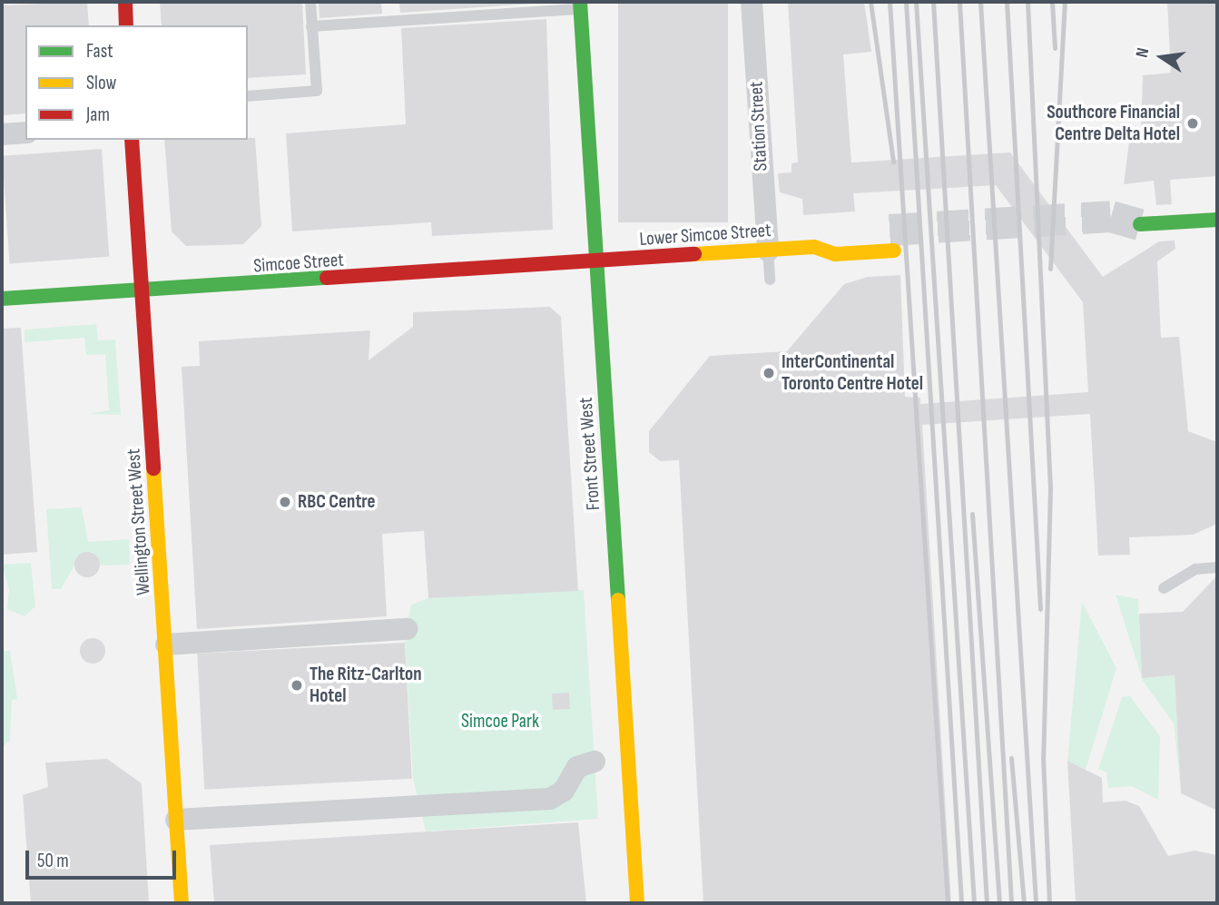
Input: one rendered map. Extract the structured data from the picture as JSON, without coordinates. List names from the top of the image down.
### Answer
{
  "streets": {
    "main road": [
      "Lower Simcoe Street",
      "Simcoe Street",
      "Front Street West",
      "Wellington Street West"
    ],
    "street": ["Station Street"]
  },
  "crossings": [
    ["Station Street", "Lower Simcoe Street"],
    ["Lower Simcoe Street", "Simcoe Street"],
    ["Lower Simcoe Street", "Front Street West"],
    ["Simcoe Street", "Front Street West"],
    ["Simcoe Street", "Wellington Street West"]
  ],
  "parks": ["Simcoe Park"],
  "places": [
    "Southcore Financial Centre Delta Hotel",
    "InterContinental Toronto Centre Hotel",
    "RBC Centre",
    "The Ritz-Carlton Hotel"
  ],
  "legend": ["Fast", "Slow", "Jam"],
  "scale_bar": "50 m",
  "north": "left"
}
